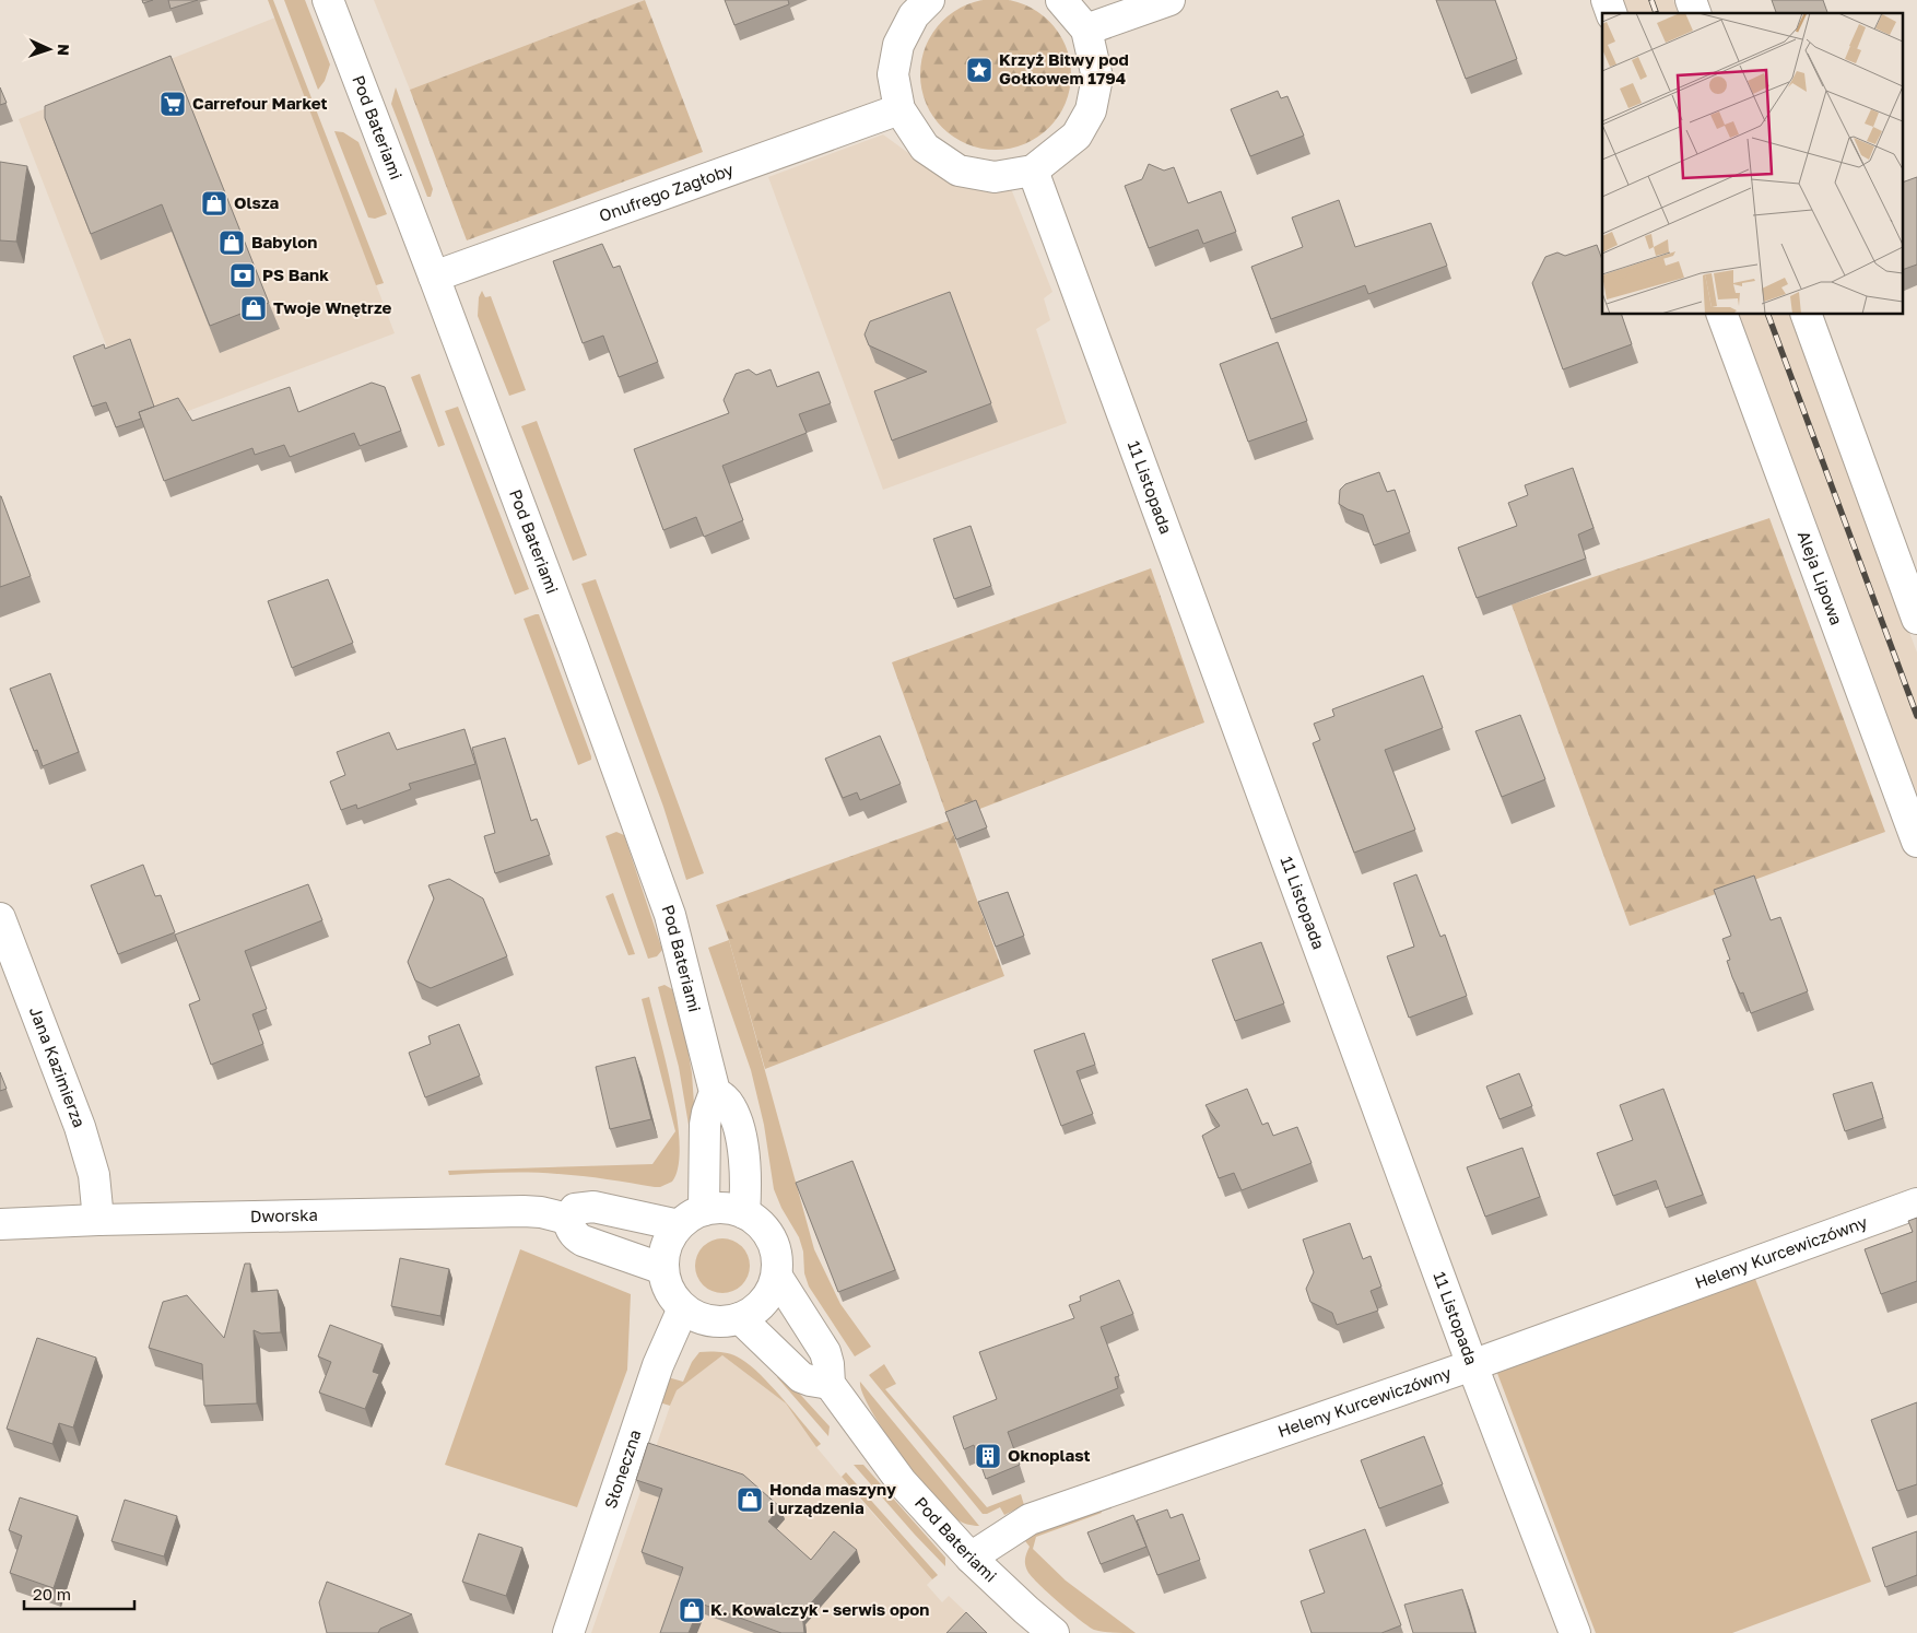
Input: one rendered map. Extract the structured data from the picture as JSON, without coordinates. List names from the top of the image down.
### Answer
{
  "streets": {
    "street": [
      "Pod Bateriami",
      "Onufrego Zagłoby",
      "11 Listopada",
      "Aleja Lipowa",
      "Jana Kazimierza",
      "Dworska",
      "Heleny Kurcewiczówny",
      "Słoneczna"
    ]
  },
  "crossings": [
    ["Pod Bateriami", "Onufrego Zagłoby"],
    ["Pod Bateriami", "Heleny Kurcewiczówny"],
    ["Pod Bateriami", "Słoneczna"],
    ["11 Listopada", "Heleny Kurcewiczówny"],
    ["Jana Kazimierza", "Dworska"]
  ],
  "places": {
    "place": ["Krzyż Bitwy pod Gołkowem 1794"],
    "supermarket": ["Carrefour Market"],
    "shop": [
      "Olsza",
      "Babylon",
      "Twoje Wnętrze",
      "Honda maszyny i urządzenia",
      "K. Kowalczyk - serwis opon"
    ],
    "bank": ["PS Bank"],
    "building": ["Oknoplast"]
  },
  "scale_bar": "20 m",
  "north": "right"
}
